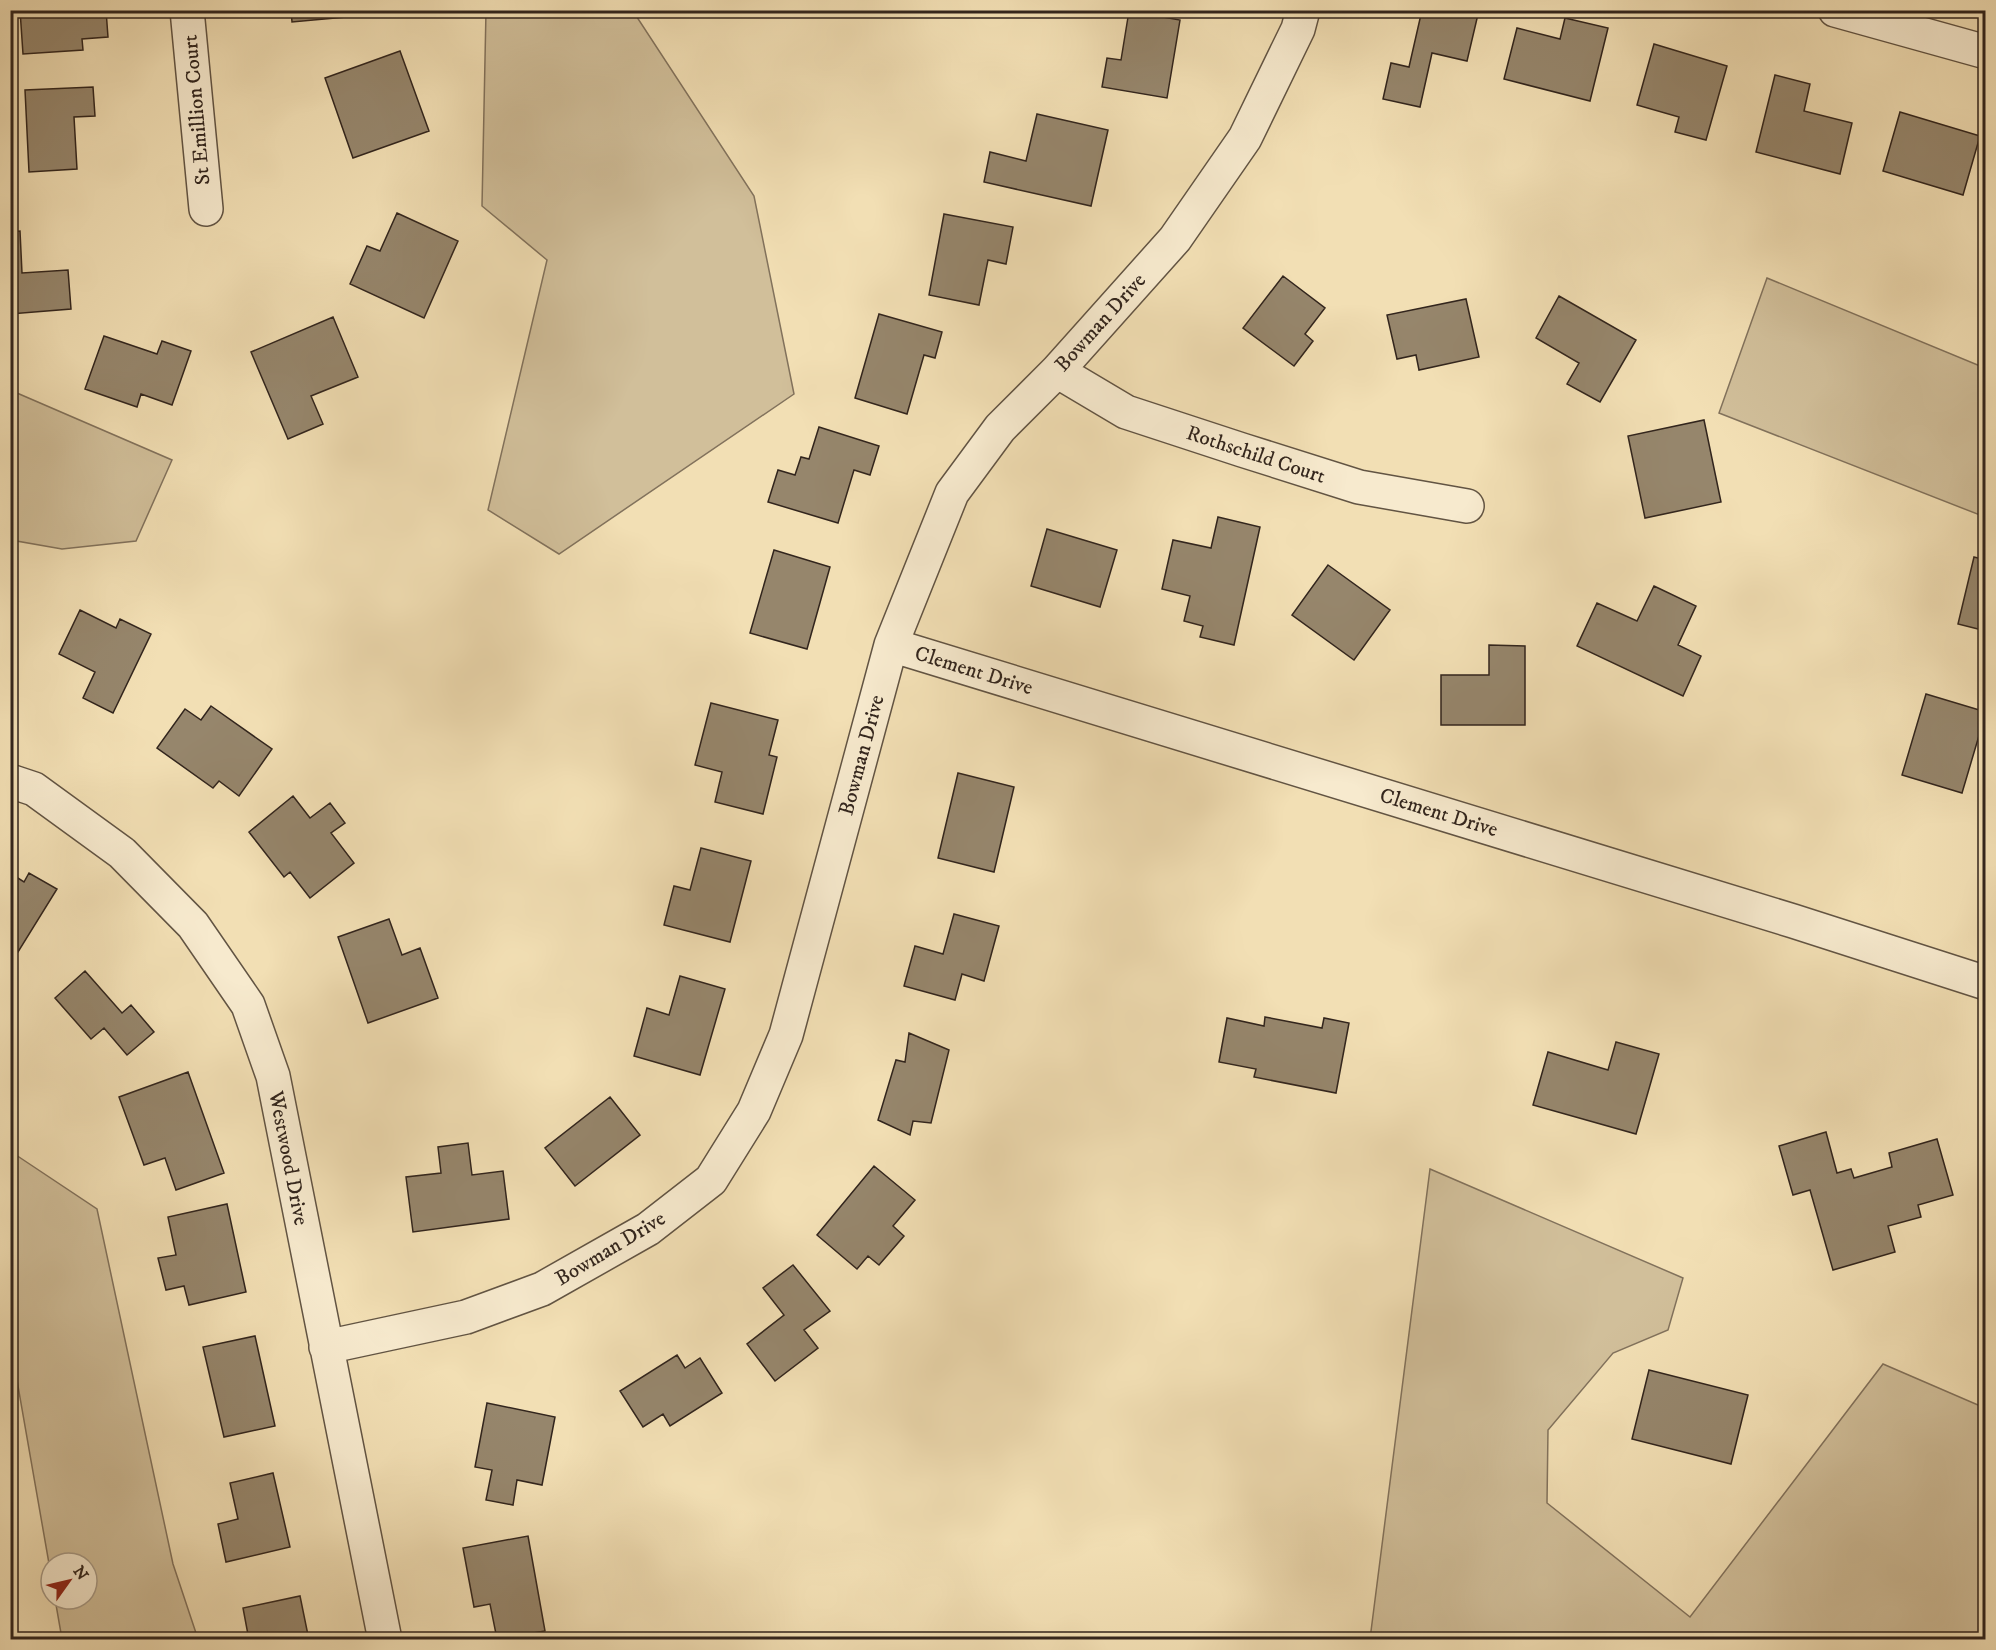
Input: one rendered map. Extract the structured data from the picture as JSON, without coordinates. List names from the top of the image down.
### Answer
{
  "streets": {
    "street": [
      "St Emillion Court",
      "Bowman Drive",
      "Rothschild Court",
      "Clement Drive",
      "Westwood Drive"
    ]
  },
  "crossings": [
    ["Bowman Drive", "Rothschild Court"],
    ["Bowman Drive", "Clement Drive"],
    ["Bowman Drive", "Westwood Drive"]
  ],
  "north": "top right"
}
